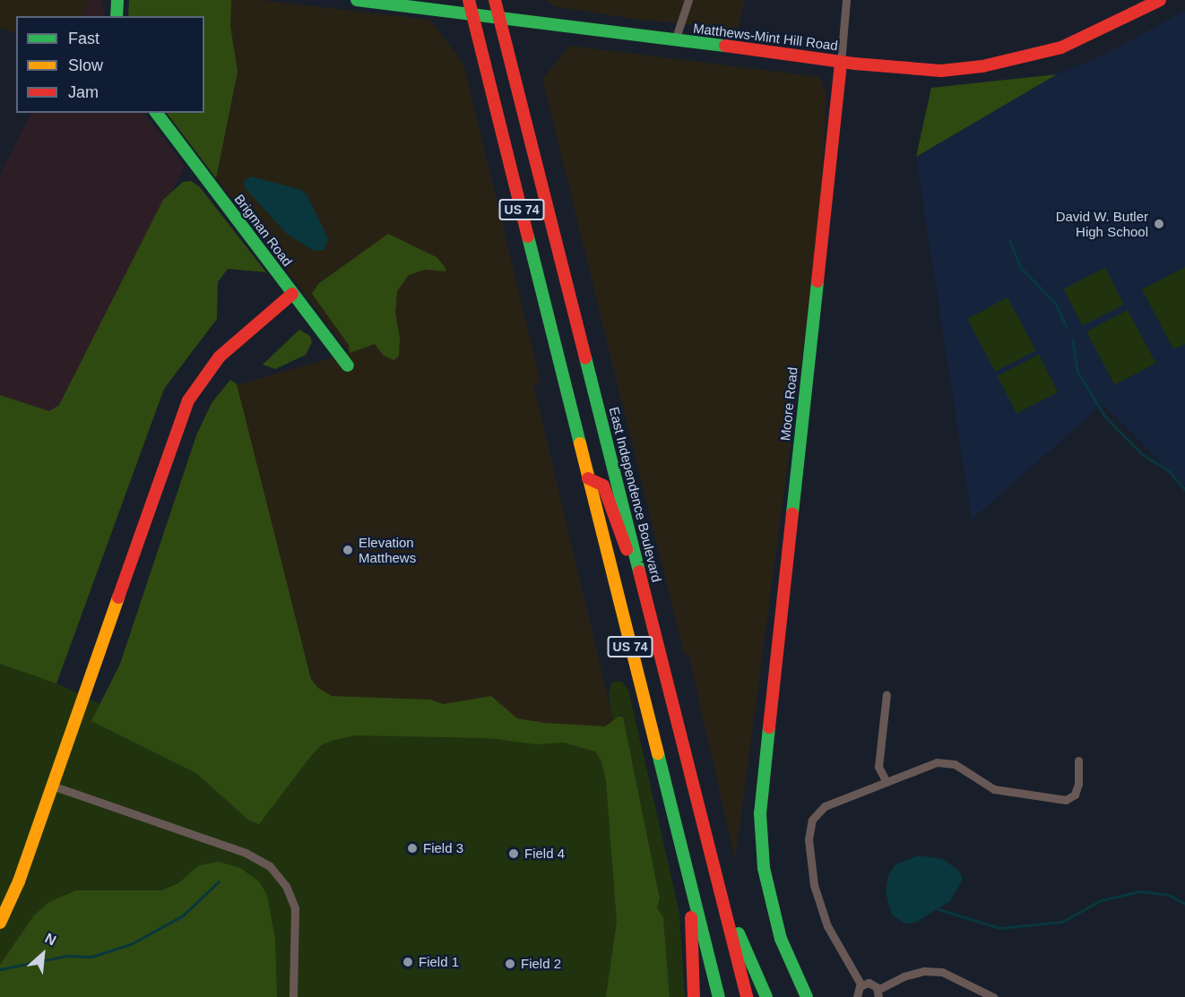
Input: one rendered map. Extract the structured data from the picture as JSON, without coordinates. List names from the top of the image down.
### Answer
{
  "streets": {
    "main road": [
      "Matthews-Mint Hill Road",
      "US 74",
      "Brigman Road",
      "Moore Road",
      "East Independence Boulevard"
    ]
  },
  "crossings": [
    ["Matthews-Mint Hill Road", "US 74"],
    ["Matthews-Mint Hill Road", "Moore Road"],
    ["Matthews-Mint Hill Road", "East Independence Boulevard"]
  ],
  "places": [
    "David W. Butler High School",
    "Elevation Matthews",
    "Field 3",
    "Field 4",
    "Field 1",
    "Field 2"
  ],
  "legend": ["Fast", "Slow", "Jam"],
  "north": "top right"
}
